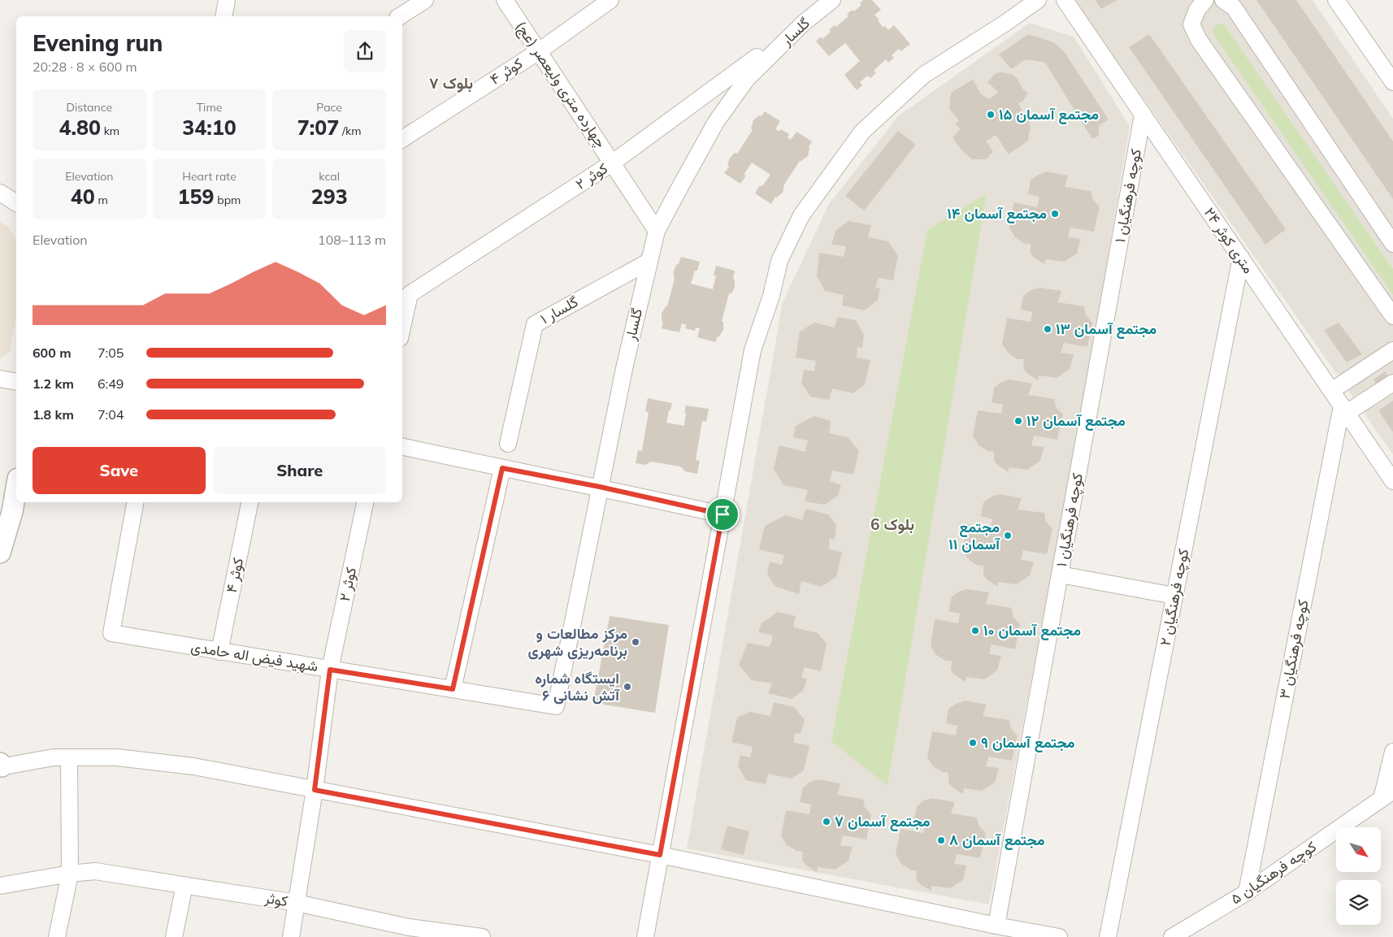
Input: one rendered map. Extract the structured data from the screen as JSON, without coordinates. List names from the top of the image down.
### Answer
{
  "streets": {
    "street": [
      "گلسار",
      "کوثر ۴",
      "چهارده متری ولیعصر (عج)",
      "کوثر ۲",
      "کوچه فرهنگیان ۱",
      "۲۴ متری کوثر",
      "گلسار ۱",
      "کوچه فرهنگیان ۲",
      "کوچه فرهنگیان ۳",
      "شهید فیض اله حامدی",
      "کوچه فرهنگیان ۵",
      "کوثر"
    ]
  },
  "crossings": [
    ["گلسار", "چهارده متری ولیعصر (عج)"],
    ["گلسار", "کوثر ۲"],
    ["گلسار", "گلسار ۱"],
    ["گلسار", "شهید فیض اله حامدی"],
    ["کوثر ۴", "چهارده متری ولیعصر (عج)"],
    ["کوثر ۴", "شهید فیض اله حامدی"],
    ["چهارده متری ولیعصر (عج)", "کوثر ۲"],
    ["کوثر ۲", "شهید فیض اله حامدی"],
    ["کوثر ۲", "کوثر"],
    ["کوچه فرهنگیان ۱", "۲۴ متری کوثر"],
    ["۲۴ متری کوثر", "کوچه فرهنگیان ۲"],
    ["۲۴ متری کوثر", "کوچه فرهنگیان ۳"],
    ["کوچه فرهنگیان ۳", "کوچه فرهنگیان ۵"]
  ],
  "districts": ["بلوک ۷", "بلوک 6"],
  "places": [
    "مجتمع آسمان ۱۵",
    "مجتمع آسمان ۱۴",
    "مجتمع آسمان ۱۳",
    "مجتمع آسمان ۱۲",
    "مجتمع آسمان ۱۱",
    "مجتمع آسمان ۱۰",
    "مرکز مطالعات و برنامه‌ریزی شهری",
    "ایستگاه شماره ۶ آتش نشانی",
    "مجتمع آسمان ۹",
    "مجتمع آسمان ۷",
    "مجتمع آسمان ۸"
  ],
  "north": "bottom right",
  "page": {
    "heading": ["Evening run", "20:28 · 8 × 600 m"],
    "stats": [
      ["Distance", "4.80 km"],
      ["Time", "34:10"],
      ["Pace", "7:07 /km"],
      ["Elevation", "40 m"],
      ["Heart rate", "159 bpm"],
      ["kcal", "293"]
    ],
    "chart": ["Elevation", "108–113 m"],
    "list": [
      {
        "name": "600 m",
        "note": "7:05"
      },
      {
        "name": "1.2 km",
        "note": "6:49"
      },
      {
        "name": "1.8 km",
        "note": "7:04"
      }
    ],
    "buttons": ["Save", "Share"]
  }
}
